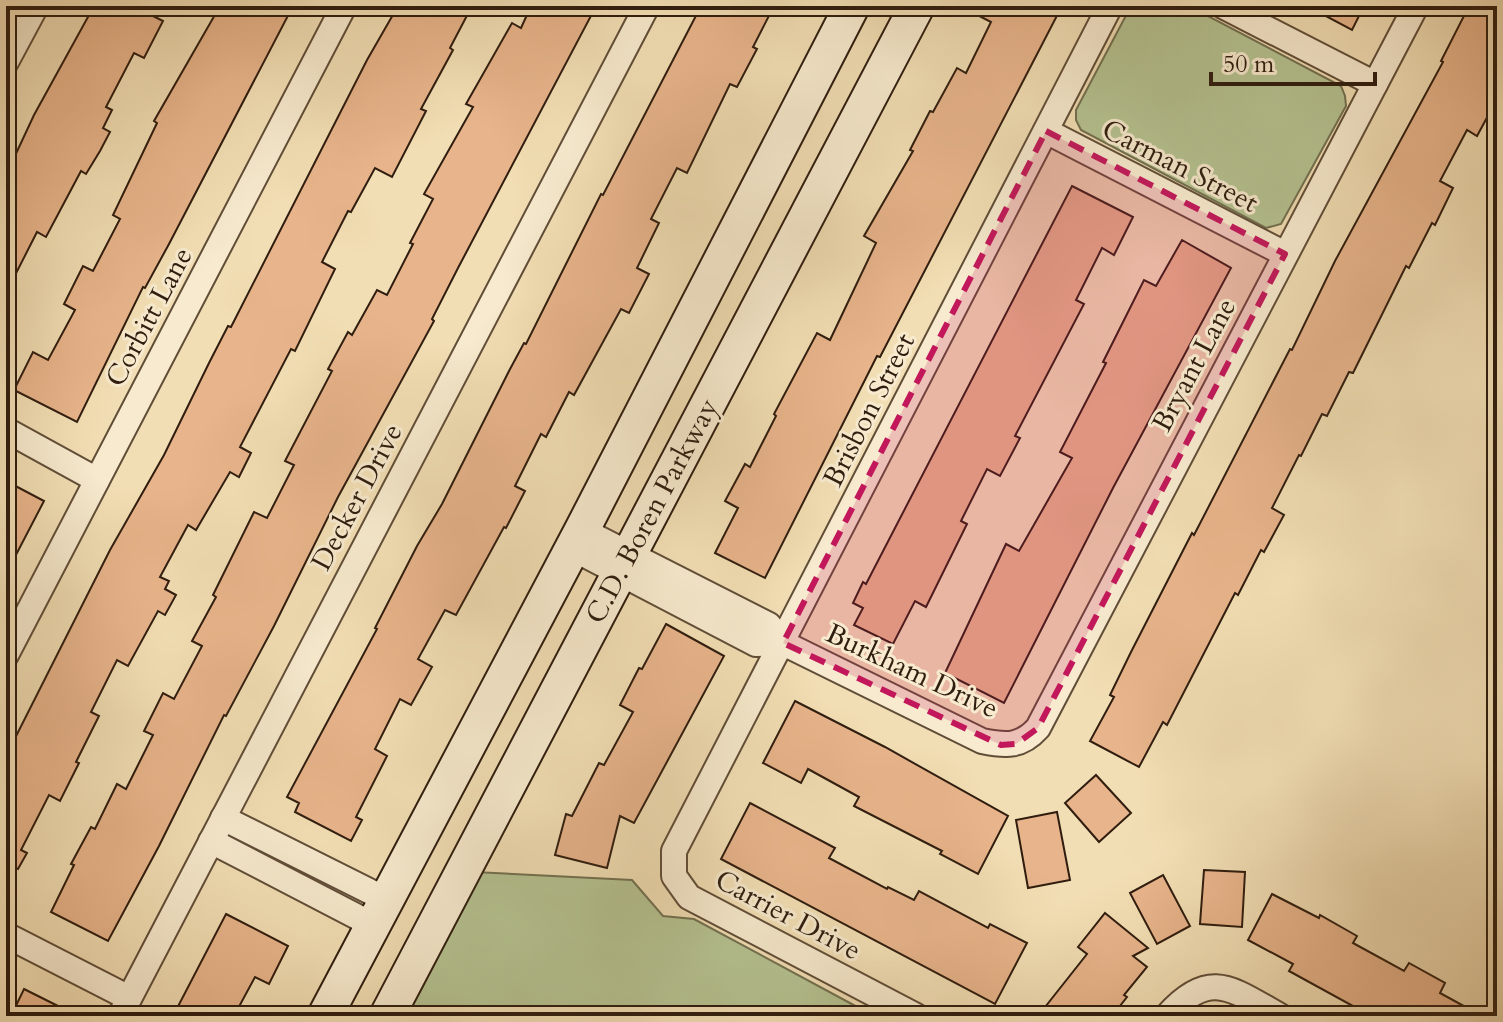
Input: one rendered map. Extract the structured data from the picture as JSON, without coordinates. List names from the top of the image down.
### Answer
{
  "streets": {
    "street": [
      "Carman Street",
      "Corbitt Lane",
      "Bryant Lane",
      "Brisbon Street",
      "Decker Drive",
      "C.D. Boren Parkway",
      "Burkham Drive",
      "Carrier Drive"
    ]
  },
  "crossings": [
    ["Carman Street", "Bryant Lane"],
    ["Carman Street", "Brisbon Street"],
    ["Bryant Lane", "Burkham Drive"],
    ["Brisbon Street", "Burkham Drive"],
    ["Brisbon Street", "Carrier Drive"],
    ["C.D. Boren Parkway", "Burkham Drive"]
  ],
  "scale_bar": "50 m"
}
